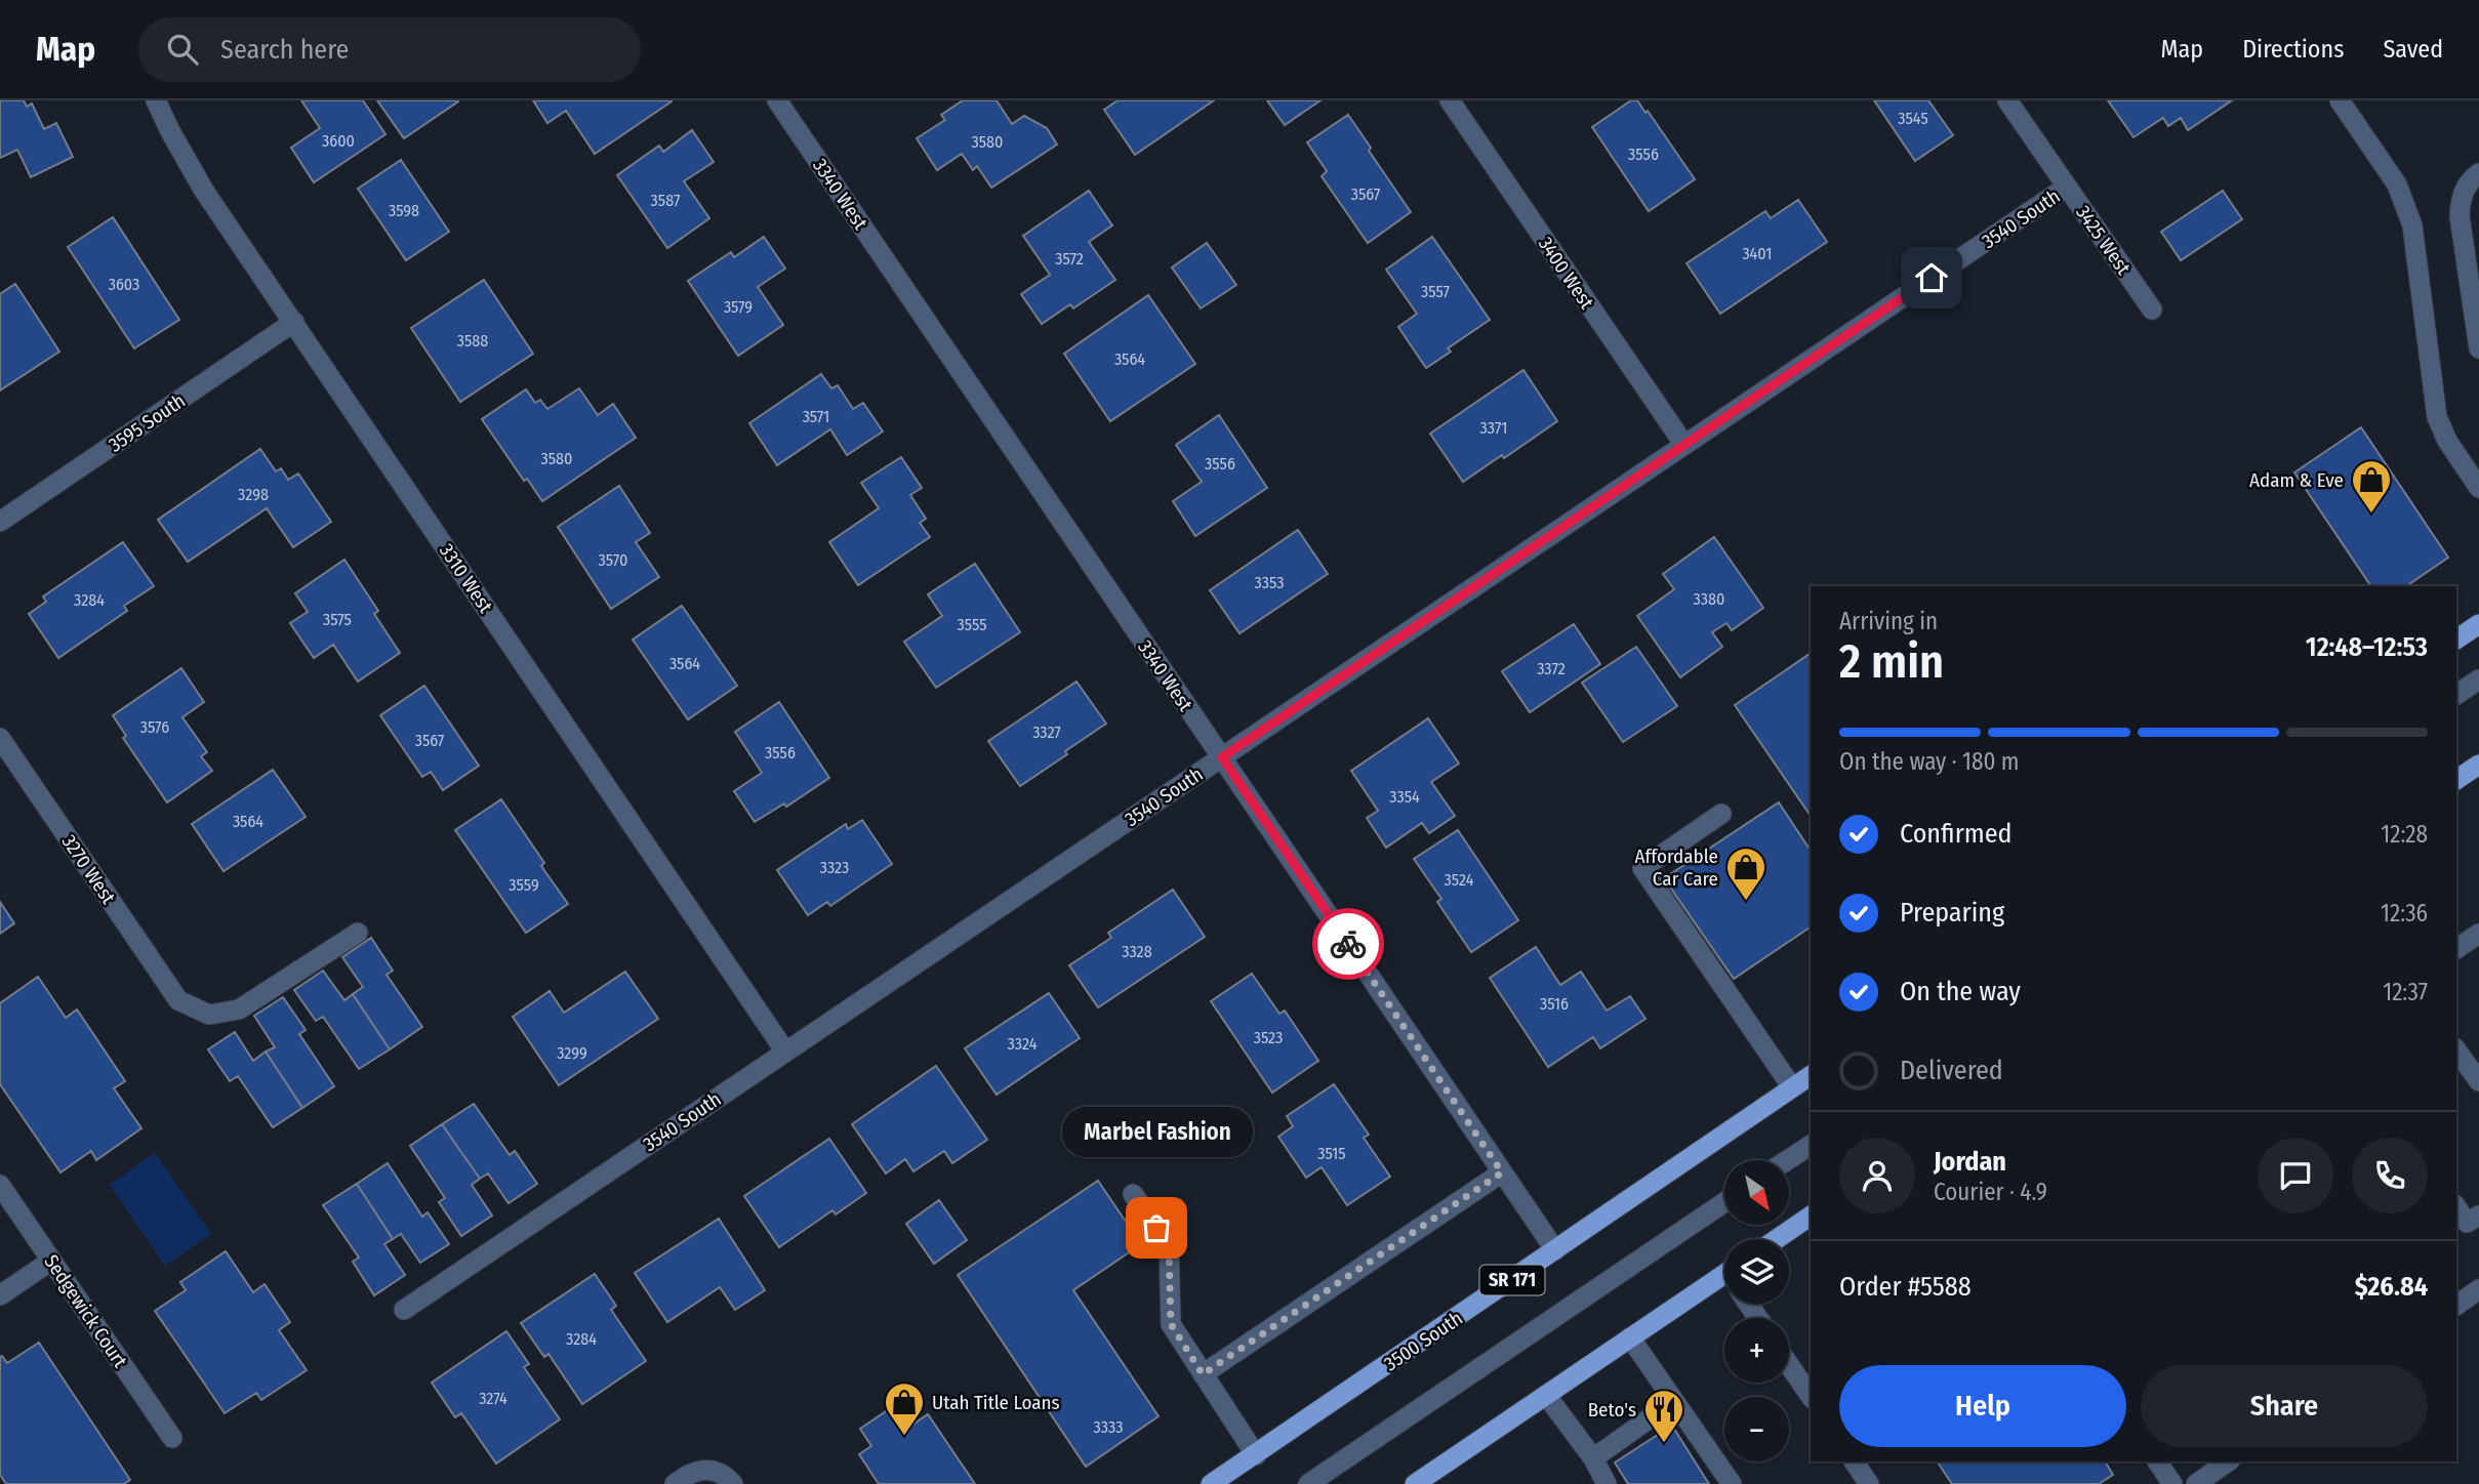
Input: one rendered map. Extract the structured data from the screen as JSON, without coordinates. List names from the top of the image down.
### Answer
{
  "streets": {
    "main road": ["SR 171", "3500 South"],
    "street": [
      "3340 West",
      "3540 South",
      "3425 West",
      "3400 West",
      "3595 South",
      "3310 West",
      "3270 West",
      "Sedgewick Court"
    ]
  },
  "crossings": [
    ["3340 West", "3540 South"],
    ["3340 West", "3500 South"],
    ["3540 South", "3425 West"],
    ["3540 South", "3400 West"],
    ["3540 South", "3310 West"],
    ["3595 South", "3310 West"]
  ],
  "places": {
    "shop": ["Adam & Eve", "Affordable Car Care", "Utah Title Loans"],
    "other": ["Marbel Fashion"],
    "restaurant": ["Beto's"]
  },
  "house_numbers": [
    "3545",
    "3600",
    "3580",
    "3556",
    "3567",
    "3587",
    "3598",
    "3401",
    "3572",
    "3603",
    "3557",
    "3579",
    "3588",
    "3564",
    "3571",
    "3371",
    "3580",
    "3556",
    "3298",
    "3570",
    "3353",
    "3380",
    "3284",
    "3575",
    "3555",
    "3564",
    "3372",
    "3576",
    "3327",
    "3567",
    "3556",
    "3354",
    "3564",
    "3323",
    "3524",
    "3559",
    "3328",
    "3516",
    "3523",
    "3324",
    "3299",
    "3515",
    "3284",
    "3274",
    "3333"
  ],
  "north": "bottom right",
  "page": {
    "header": "Map",
    "search": "Search here",
    "nav": ["Map", "Directions", "Saved"],
    "heading": ["2 min", "Arriving in", "12:48–12:53"],
    "panel": [
      "Jordan",
      "Courier · 4.9",
      "Order #5588",
      "$26.84"
    ],
    "bar": "On the way · 180 m",
    "list": [
      ["Confirmed", "12:28"],
      ["Preparing", "12:36"],
      ["On the way", "12:37"],
      "Delivered"
    ],
    "bubble": "Marbel Fashion",
    "map_buttons": ["+", "−"],
    "buttons": ["Help", "Share"]
  }
}
